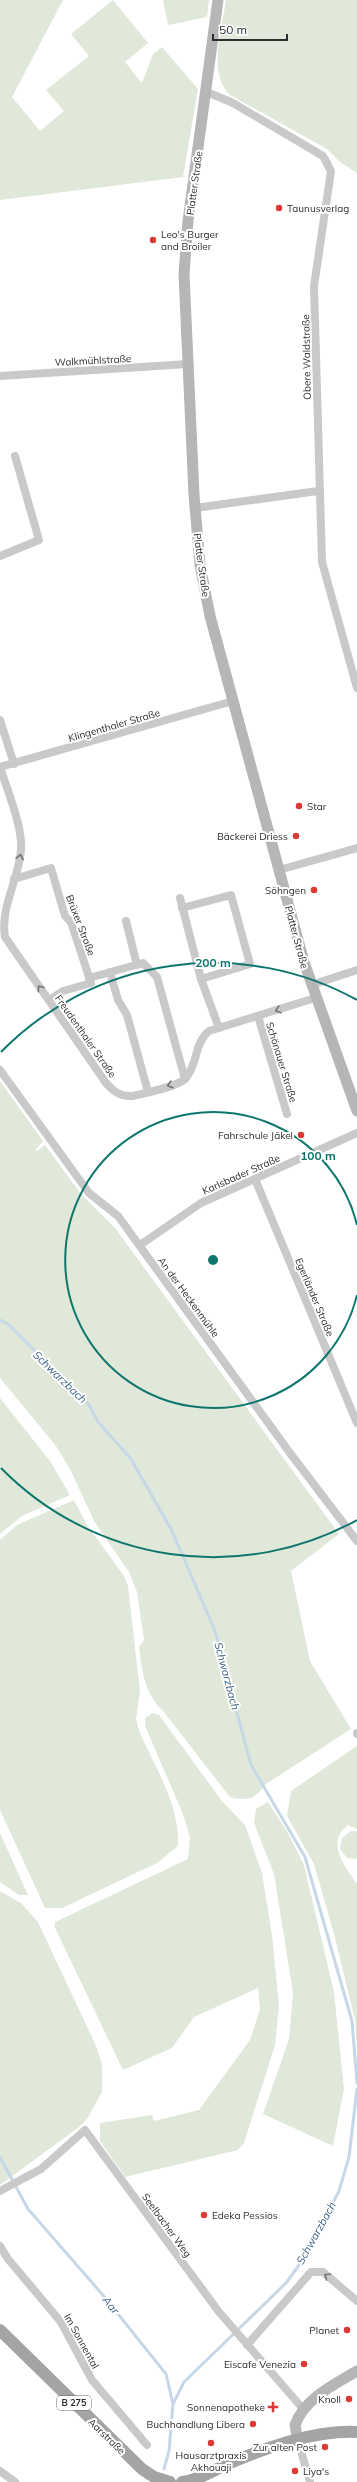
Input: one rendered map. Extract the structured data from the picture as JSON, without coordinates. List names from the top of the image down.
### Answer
{
  "streets": {
    "main road": ["Platter Straße", "B 275", "Aarstraße"],
    "street": [
      "Obere Waldstraße",
      "Walkmühlstraße",
      "Klingenthaler Straße",
      "Brüxer Straße",
      "Freudenthaler Straße",
      "Schönauer Straße",
      "Karlsbader Straße",
      "An der Heckenmühle",
      "Egerländer Straße",
      "Seelbacher Weg",
      "Im Sonnental"
    ]
  },
  "crossings": [
    ["Platter Straße", "Obere Waldstraße"],
    ["Platter Straße", "Walkmühlstraße"],
    ["Platter Straße", "Klingenthaler Straße"],
    ["Klingenthaler Straße", "Freudenthaler Straße"],
    ["Brüxer Straße", "Freudenthaler Straße"],
    ["Karlsbader Straße", "An der Heckenmühle"],
    ["Karlsbader Straße", "Egerländer Straße"]
  ],
  "one_way": ["Freudenthaler Straße"],
  "water": ["Schwarzbach", "Aar"],
  "places": {
    "other": [
      "Taunusverlag",
      "Leo's Burger and Broiler",
      "Star",
      "Bäckerei Driess",
      "Söhngen",
      "Fahrschule Jäkel",
      "Edeka Pessios",
      "Planet",
      "Eiscafe Venezia",
      "Knoll",
      "Buchhandlung Libera",
      "Hausarztpraxis Akhouaji",
      "Zur alten Post",
      "Liya's"
    ],
    "health": ["Sonnenapotheke"]
  },
  "scale_bar": "50 m",
  "rings": ["200 m", "100 m"]
}
